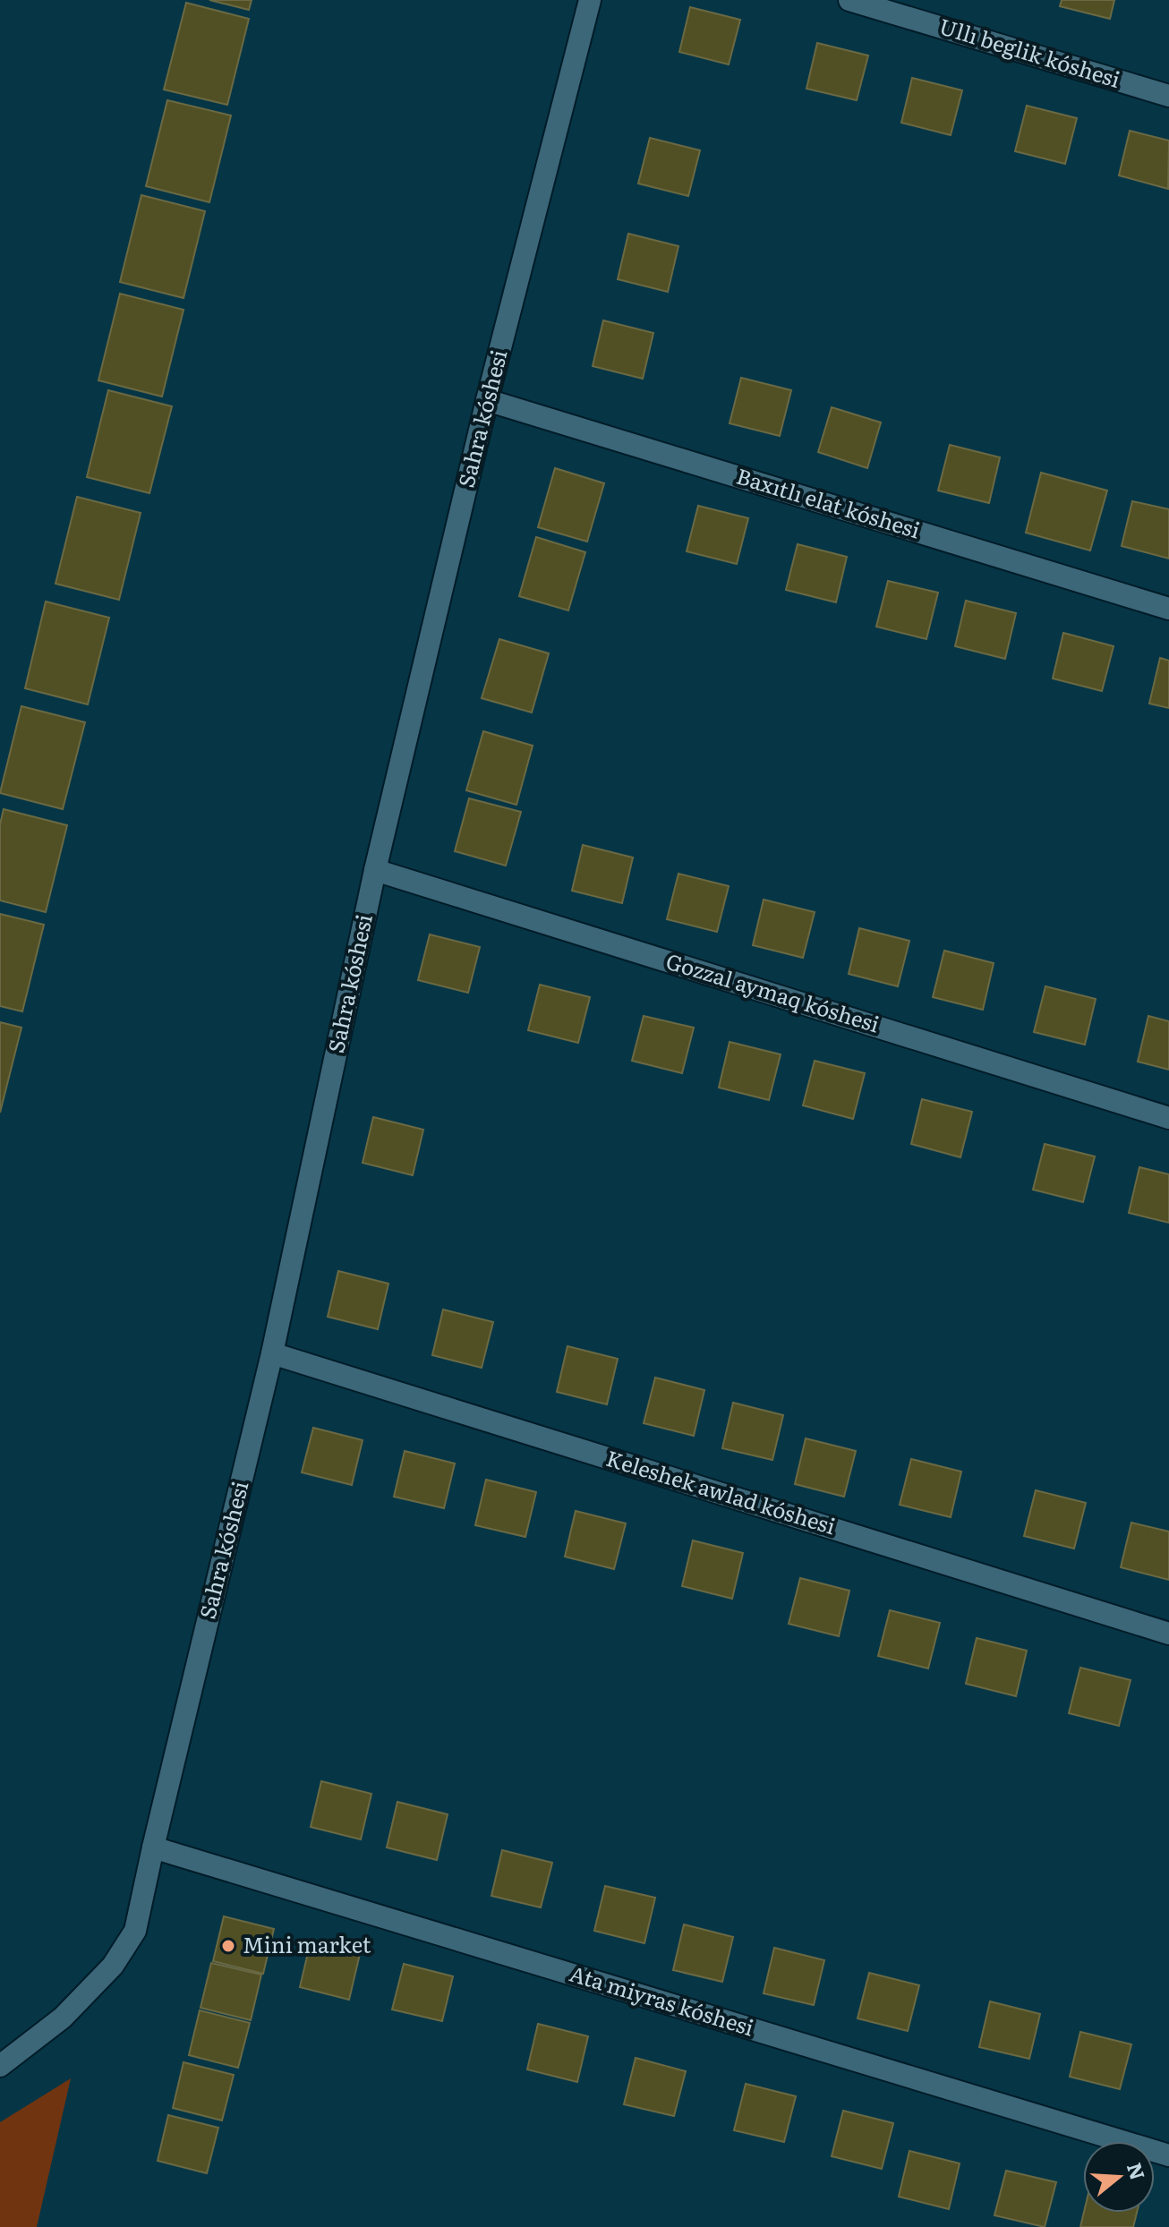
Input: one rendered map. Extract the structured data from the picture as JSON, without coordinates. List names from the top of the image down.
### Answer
{
  "streets": {
    "street": [
      "Ullı beglik kóshesi",
      "Sahra kóshesi",
      "Baxıtlı elat kóshesi",
      "Gozzal aymaq kóshesi",
      "Keleshek awlad kóshesi",
      "Ata miyras kóshesi"
    ]
  },
  "crossings": [
    ["Sahra kóshesi", "Baxıtlı elat kóshesi"],
    ["Sahra kóshesi", "Gozzal aymaq kóshesi"],
    ["Sahra kóshesi", "Keleshek awlad kóshesi"],
    ["Sahra kóshesi", "Ata miyras kóshesi"]
  ],
  "places": ["Mini market"],
  "north": "right"
}
